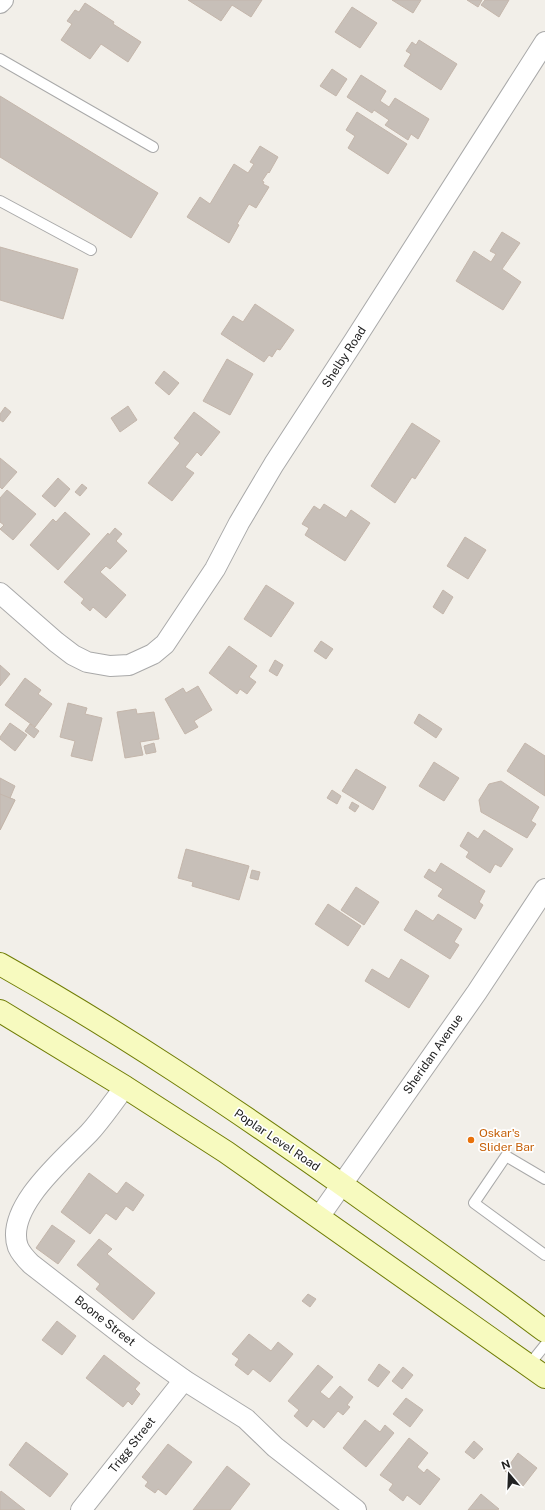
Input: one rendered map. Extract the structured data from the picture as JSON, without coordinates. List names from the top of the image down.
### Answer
{
  "streets": {
    "main road": ["Poplar Level Road"],
    "street": [
      "Shelby Road",
      "Sheridan Avenue",
      "Boone Street",
      "Trigg Street"
    ]
  },
  "crossings": [
    ["Sheridan Avenue", "Poplar Level Road"],
    ["Boone Street", "Trigg Street"]
  ],
  "places": ["Oskar's Slider Bar"],
  "north": "top"
}
